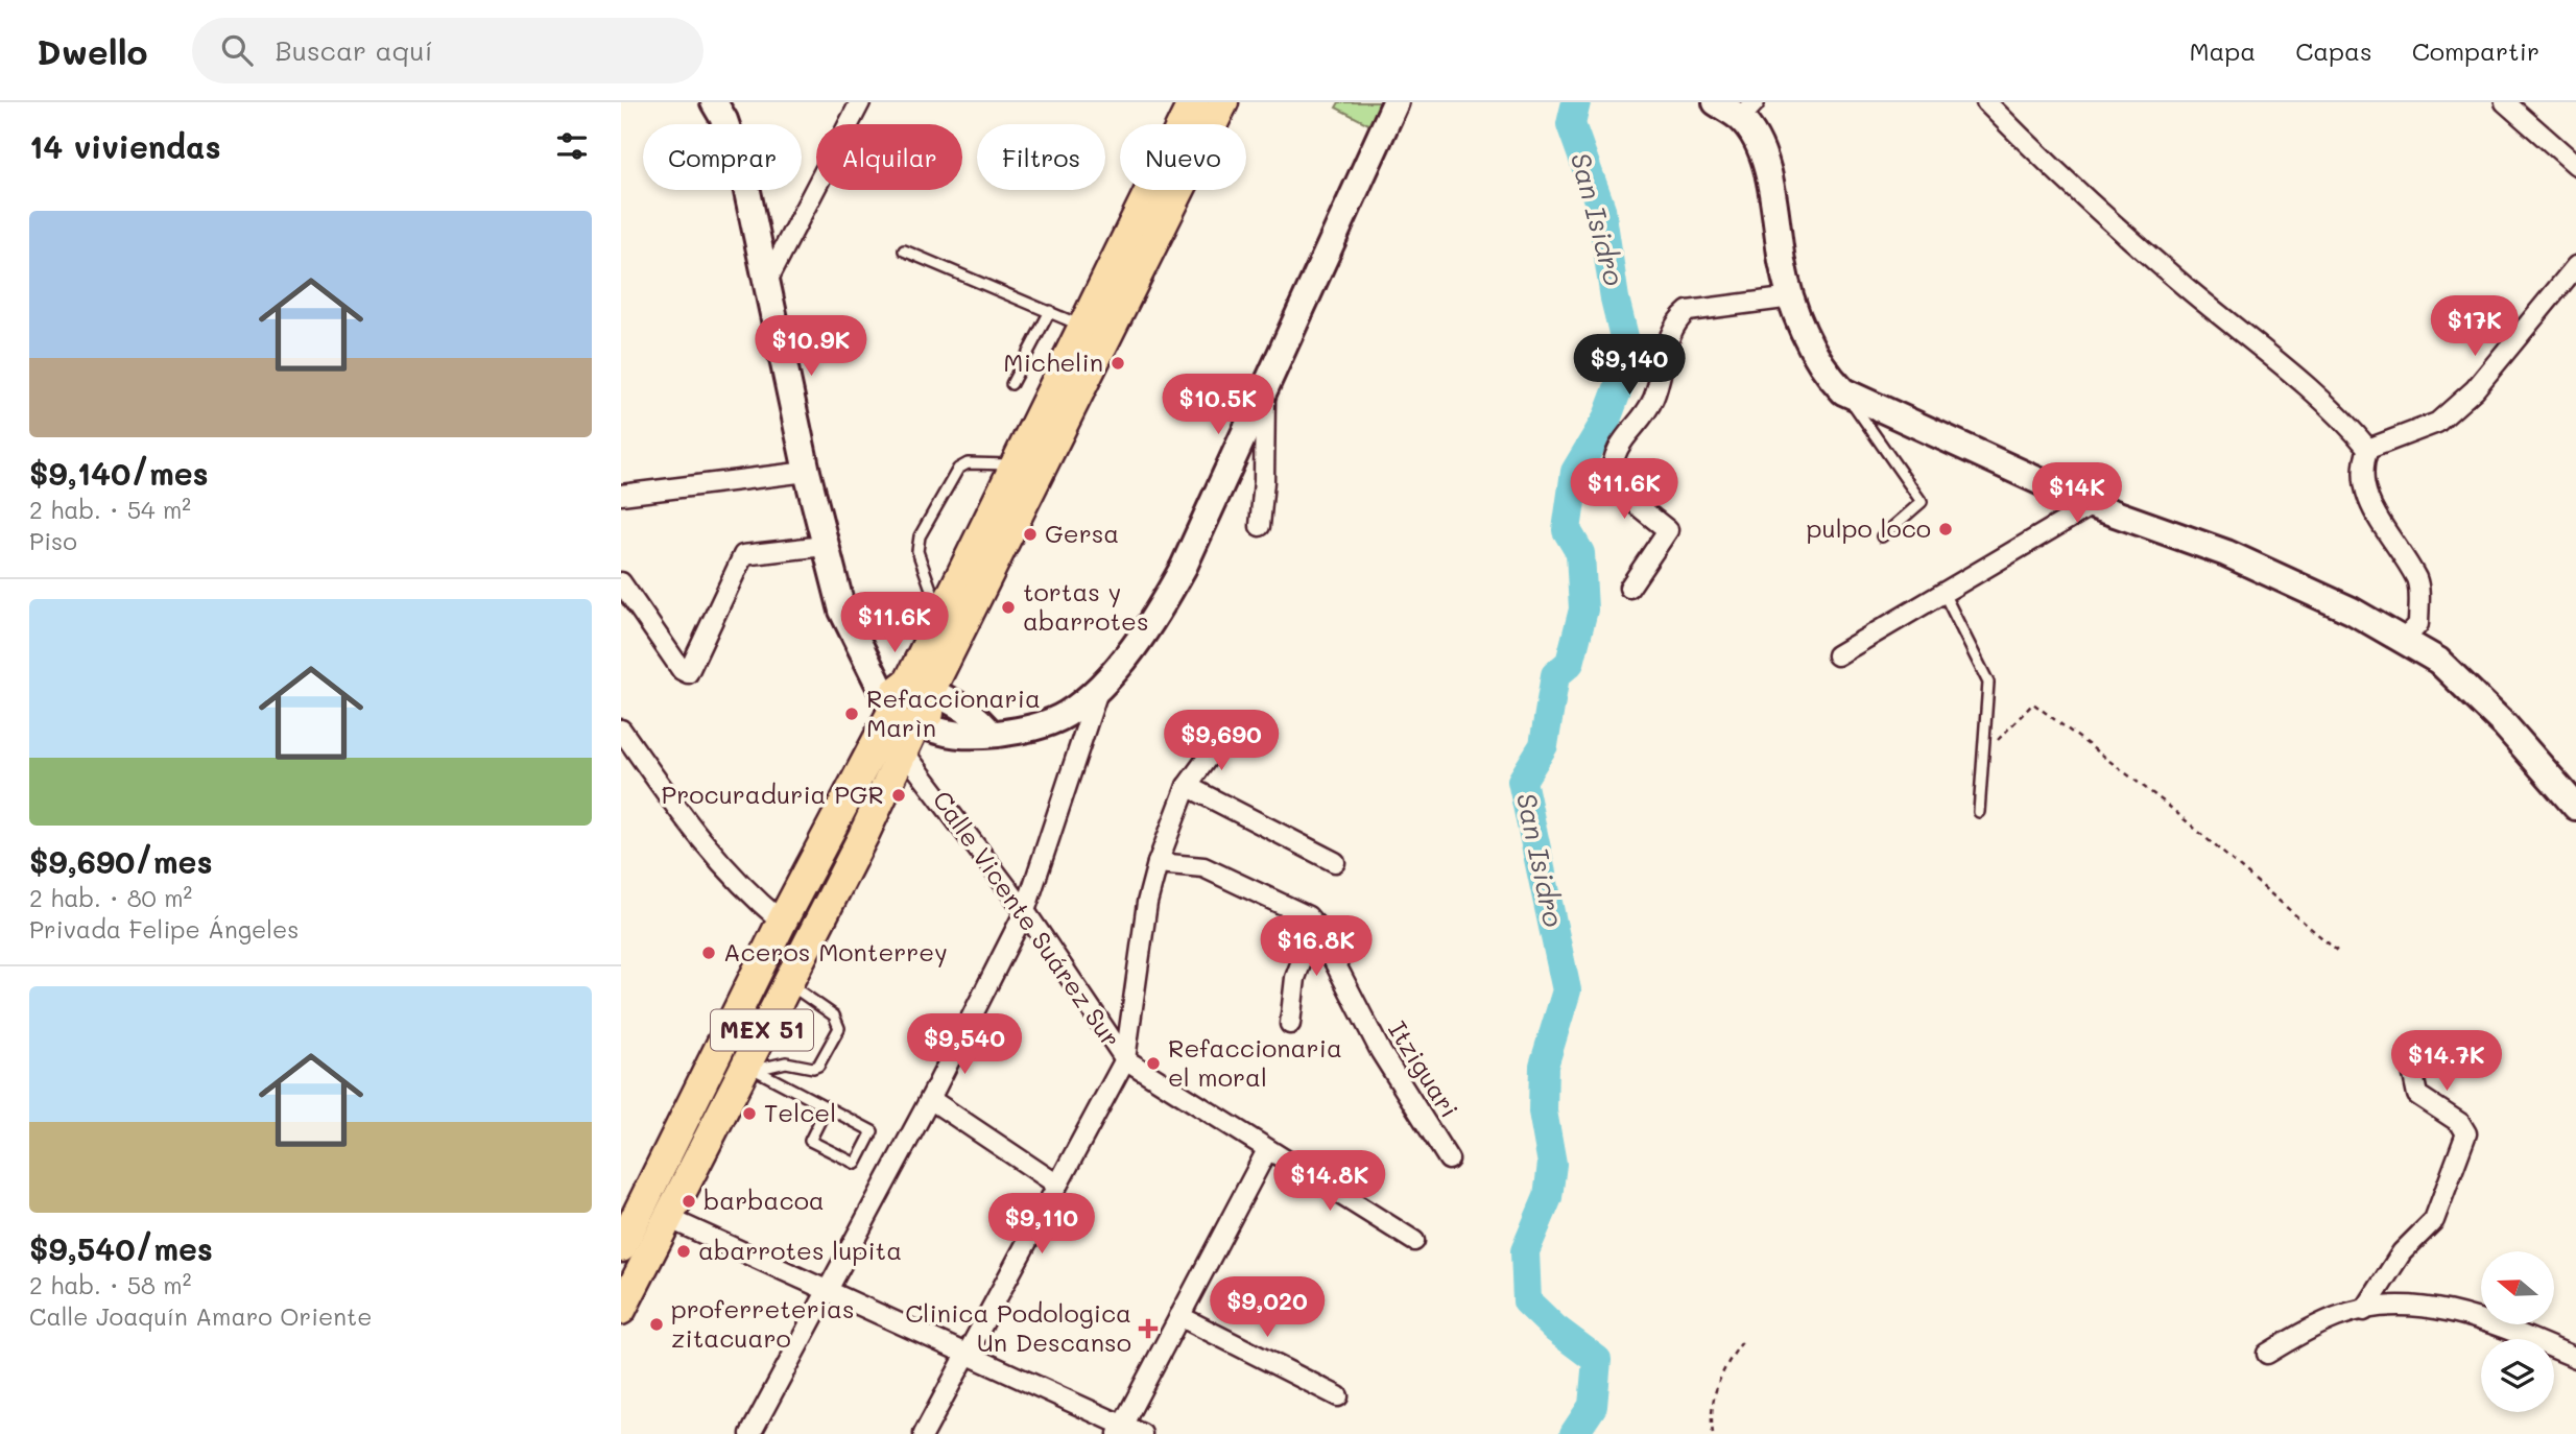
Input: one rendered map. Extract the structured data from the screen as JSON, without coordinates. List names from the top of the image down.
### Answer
{
  "streets": {
    "main road": ["MEX 51"],
    "street": ["Calle Vicente Suárez Sur", "Itziguari"]
  },
  "crossings": [
    ["Calle Vicente Suárez Sur", "MEX 51"]
  ],
  "water": ["San Isidro"],
  "places": {
    "other": [
      "Michelin",
      "pulpo loco",
      "Gersa",
      "tortas y abarrotes",
      "Refaccionaria Marìn",
      "Procuraduria PGR",
      "Aceros Monterrey",
      "Refaccionaria el moral",
      "Telcel",
      "barbacoa",
      "abarrotes lupita",
      "proferreterias zitacuaro"
    ],
    "health": ["Clinica Podologica Un Descanso"]
  },
  "north": "left",
  "page": {
    "header": "Dwello",
    "search": "Buscar aquí",
    "nav": ["Mapa", "Capas", "Compartir"],
    "heading": "14 viviendas",
    "chip": [
      "Comprar",
      "Alquilar",
      "Filtros",
      "Nuevo"
    ],
    "list": [
      {
        "name": "$9,140/mes",
        "note": "2 hab. · 54 m² · Piso"
      },
      {
        "name": "$9,690/mes",
        "note": "2 hab. · 80 m² · Privada Felipe Ángeles"
      },
      {
        "name": "$9,540/mes",
        "note": "2 hab. · 58 m² · Calle Joaquín Amaro Oriente"
      }
    ],
    "price": [
      "$17K",
      "$10.9K",
      "$9,140",
      "$10.5K",
      "$11.6K",
      "$14K",
      "$11.6K",
      "$9,690",
      "$16.8K",
      "$9,540",
      "$14.7K",
      "$14.8K",
      "$9,110",
      "$9,020"
    ]
  }
}
